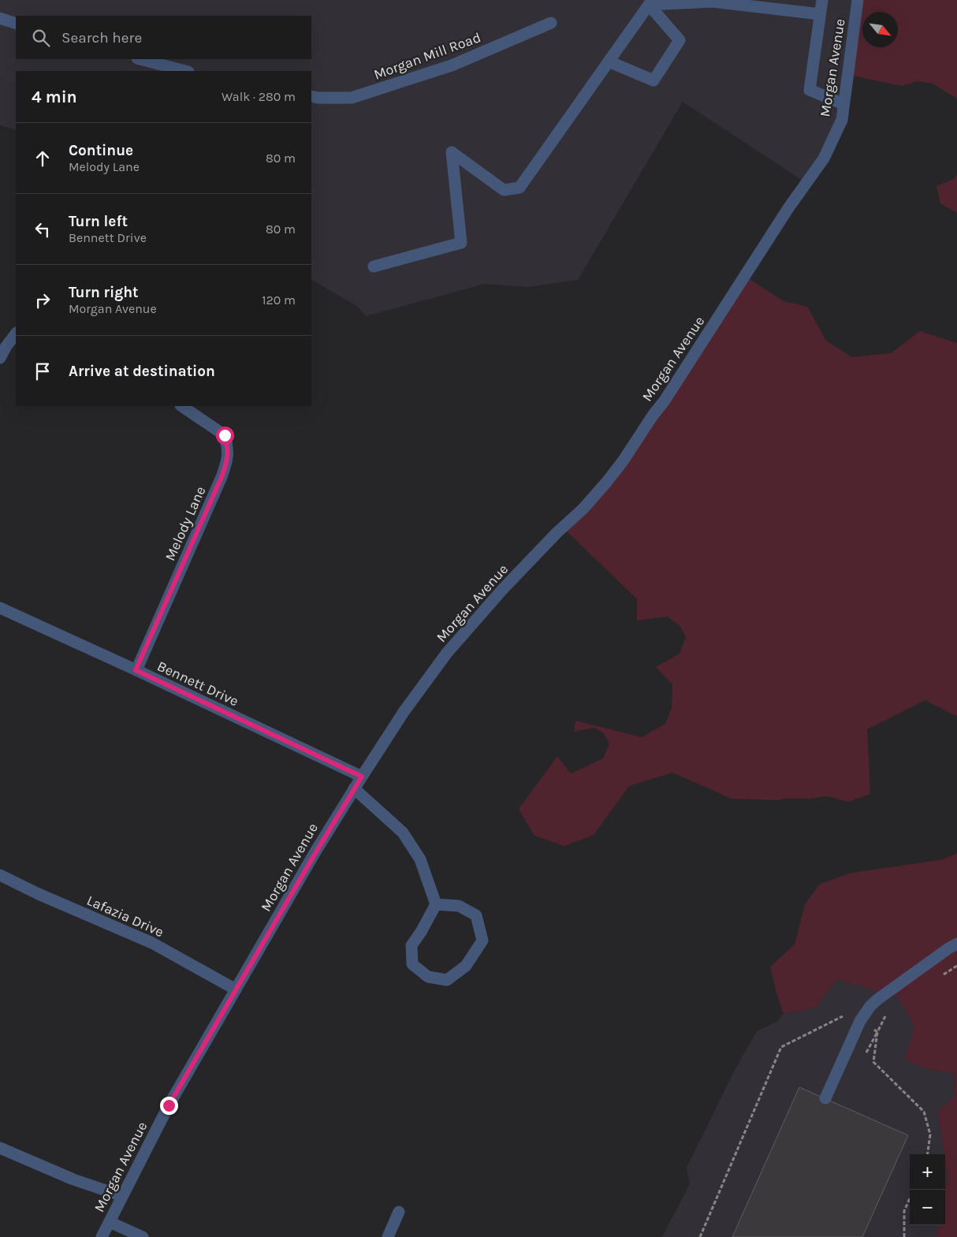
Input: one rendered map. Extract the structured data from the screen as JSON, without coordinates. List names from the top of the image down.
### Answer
{
  "streets": {
    "street": [
      "Morgan Mill Road",
      "Morgan Avenue",
      "Melody Lane",
      "Bennett Drive",
      "Lafazia Drive"
    ]
  },
  "crossings": [
    ["Morgan Avenue", "Bennett Drive"],
    ["Morgan Avenue", "Lafazia Drive"],
    ["Melody Lane", "Bennett Drive"]
  ],
  "north": "bottom right",
  "page": {
    "search": "Search here",
    "heading": ["4 min", "Walk · 280 m"],
    "list": [
      ["Continue", "Melody Lane", "80 m"],
      ["Turn left", "Bennett Drive", "80 m"],
      ["Turn right", "Morgan Avenue", "120 m"],
      "Arrive at destination"
    ],
    "map_buttons": ["+", "−"]
  }
}
